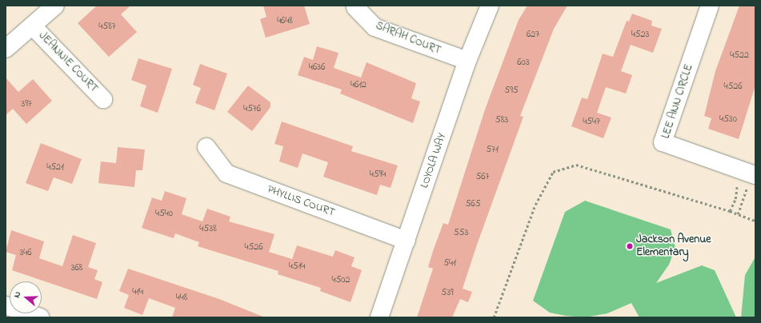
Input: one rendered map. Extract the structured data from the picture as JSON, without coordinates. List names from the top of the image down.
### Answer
{
  "streets": {
    "street": [
      "SARAH COURT",
      "JEANNIE COURT",
      "LEE ANN CIRCLE",
      "LOYOLA WAY",
      "PHYLLIS COURT"
    ]
  },
  "crossings": [
    ["SARAH COURT", "LOYOLA WAY"],
    ["LOYOLA WAY", "PHYLLIS COURT"]
  ],
  "places": ["Jackson Avenue Elementary"],
  "house_numbers": [
    "4648",
    "4587",
    "627",
    "4523",
    "4522",
    "603",
    "4636",
    "4612",
    "4526",
    "595",
    "397",
    "4576",
    "4530",
    "583",
    "4547",
    "571",
    "4521",
    "4594",
    "567",
    "565",
    "4540",
    "4538",
    "553",
    "4526",
    "346",
    "541",
    "4514",
    "368",
    "4502",
    "414",
    "539",
    "448"
  ],
  "north": "left"
}
